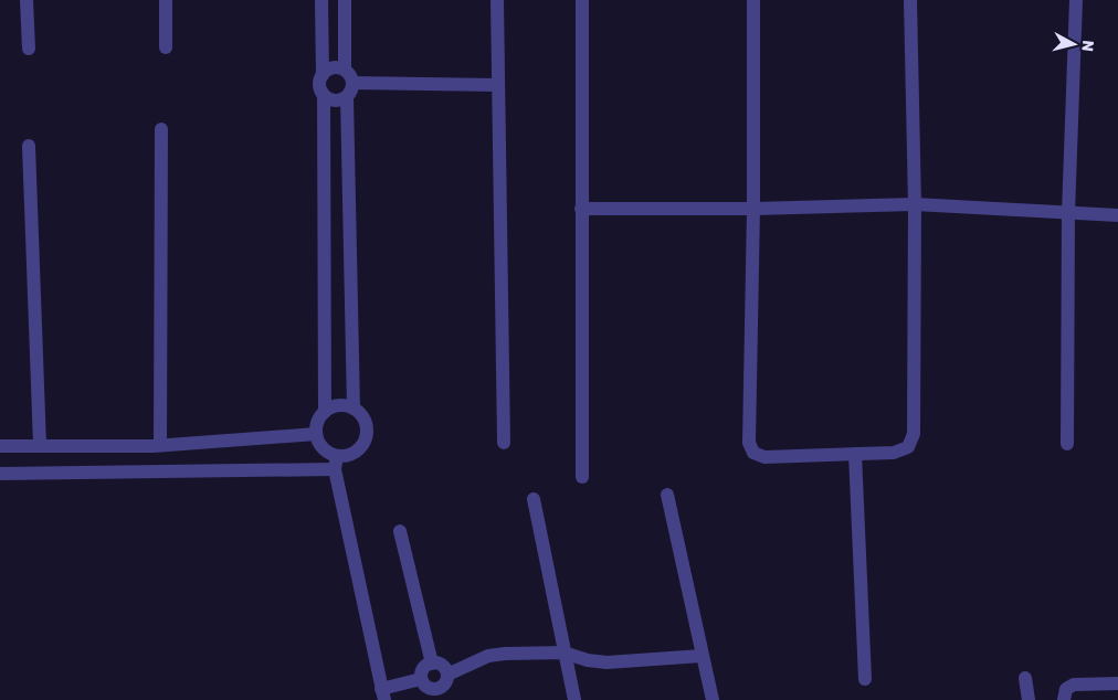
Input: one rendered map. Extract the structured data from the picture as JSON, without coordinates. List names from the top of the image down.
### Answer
{
  "north": "right"
}
